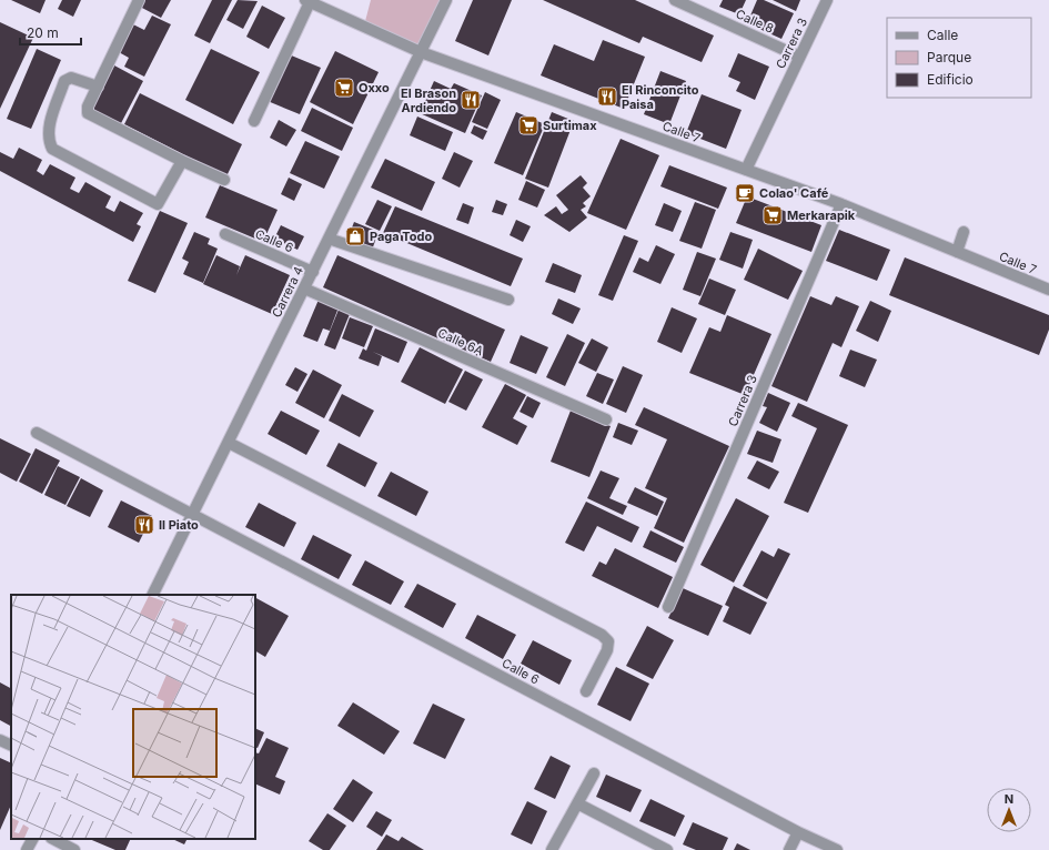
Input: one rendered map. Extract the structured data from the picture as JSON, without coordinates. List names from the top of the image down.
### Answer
{
  "streets": {
    "street": [
      "Calle 8",
      "Carrera 3",
      "Calle 7",
      "Calle 6",
      "Carrera 4",
      "Calle 6A"
    ]
  },
  "crossings": [
    ["Calle 8", "Carrera 3"],
    ["Carrera 3", "Calle 7"],
    ["Calle 7", "Carrera 4"],
    ["Calle 6", "Carrera 4"],
    ["Carrera 4", "Calle 6A"]
  ],
  "places": {
    "supermarket": ["Oxxo", "Surtimax", "Merkarapik"],
    "restaurant": ["El Rinconcito Paisa", "El Brason Ardiendo", "Il Piato"],
    "cafe": ["Colao' Café"],
    "shop": ["Paga Todo"]
  },
  "legend": ["Calle", "Parque", "Edificio"],
  "scale_bar": "20 m",
  "north": "top"
}
